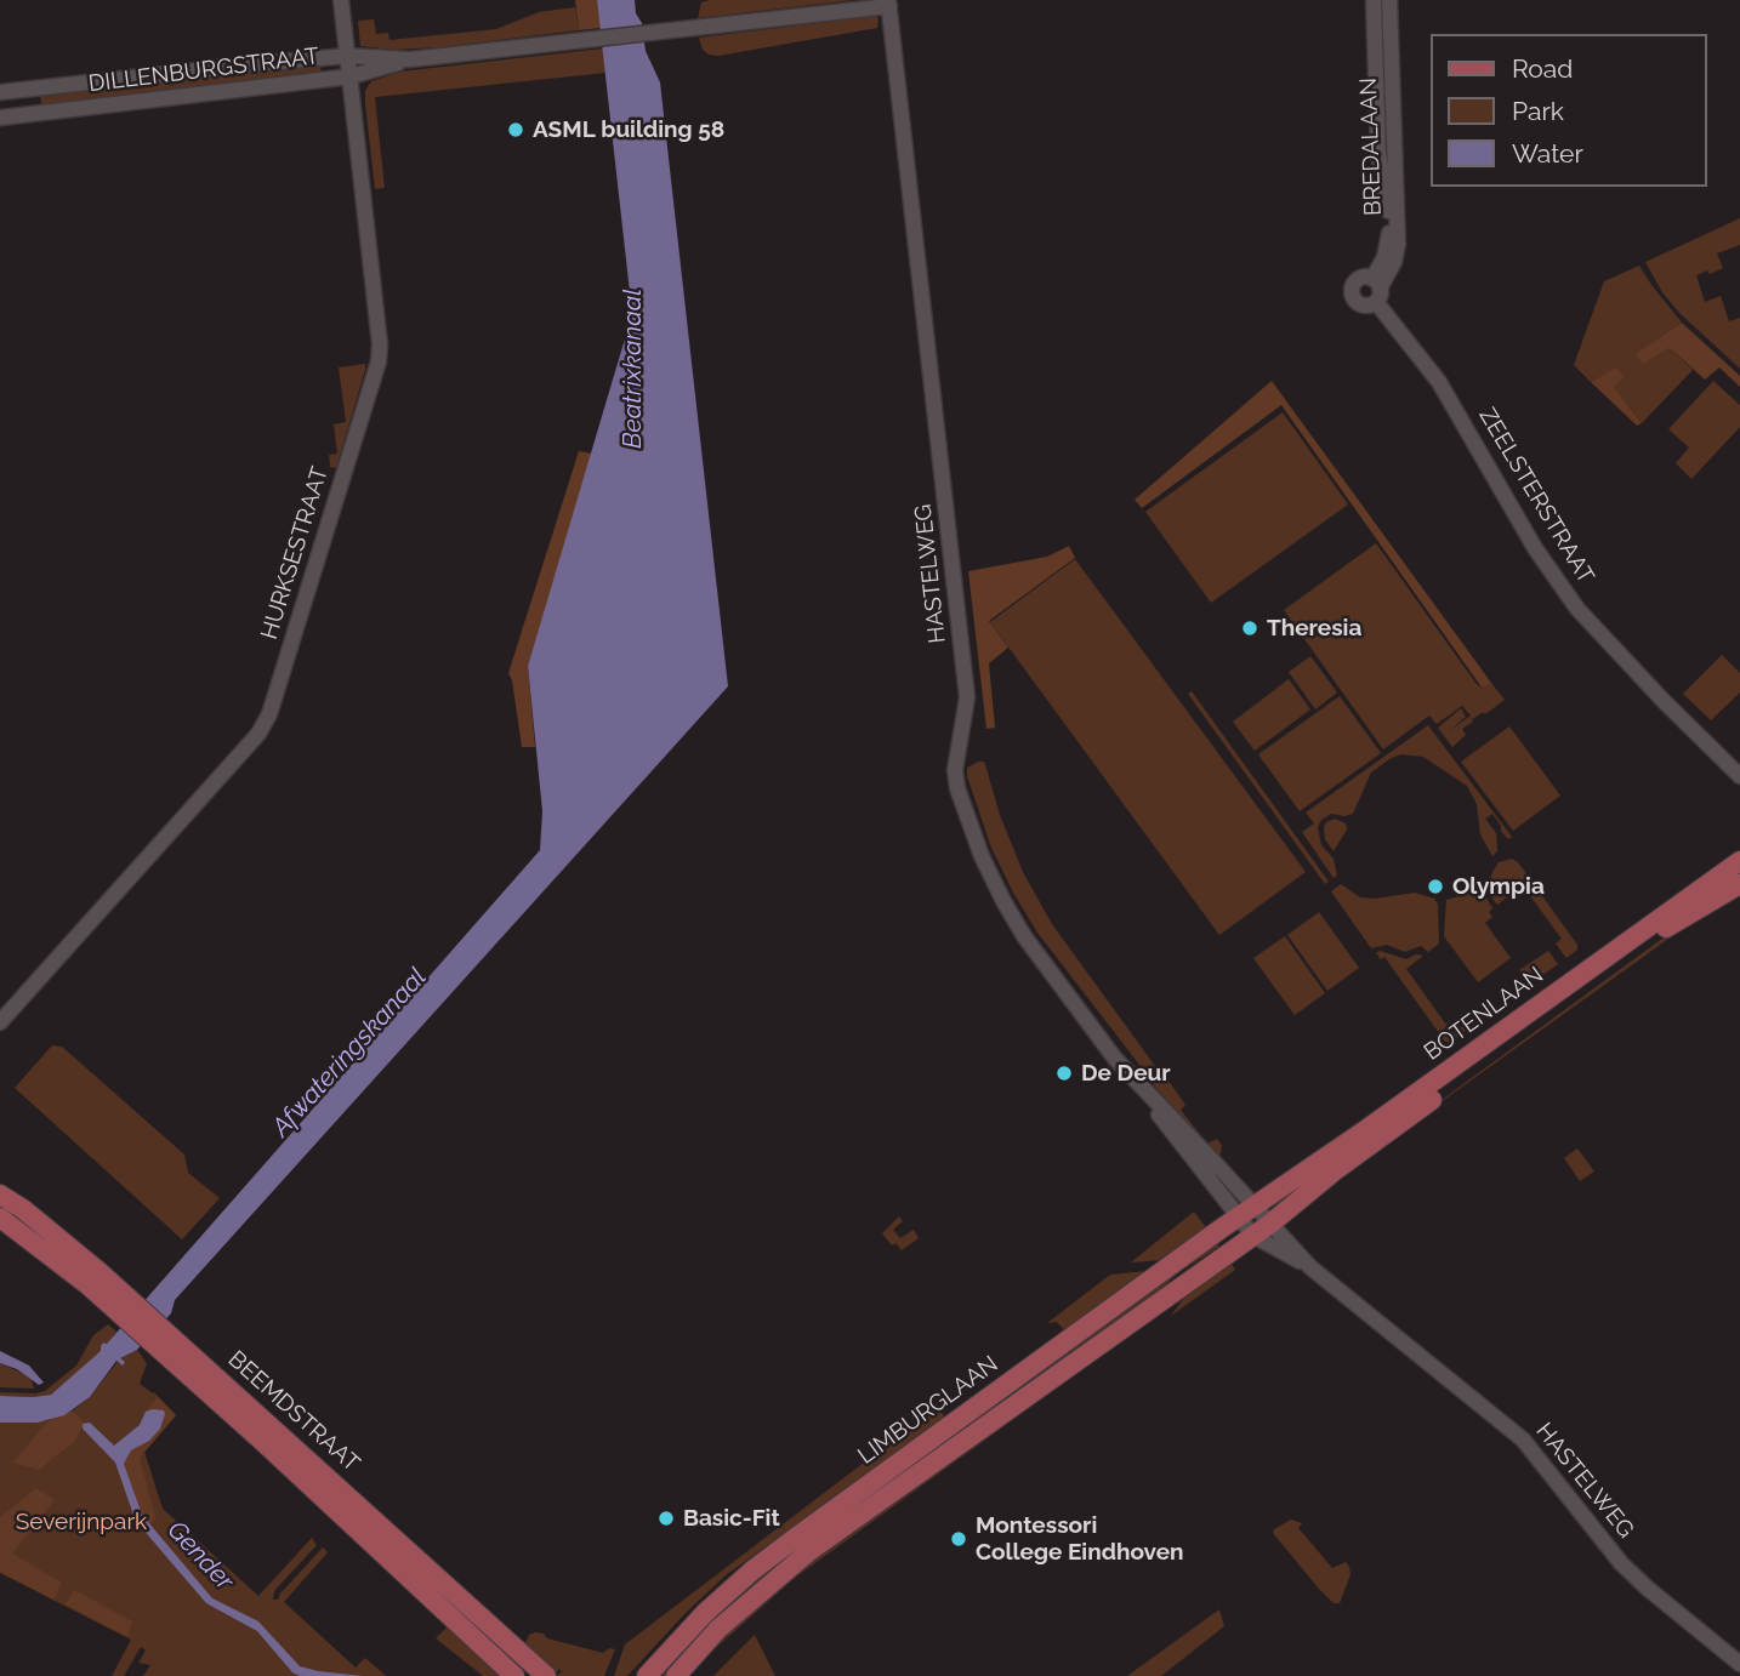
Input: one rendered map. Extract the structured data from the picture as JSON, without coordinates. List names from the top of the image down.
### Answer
{
  "streets": {
    "main road": ["BOTENLAAN", "LIMBURGLAAN", "BEEMDSTRAAT"],
    "street": [
      "DILLENBURGSTRAAT",
      "BREDALAAN",
      "ZEELSTERSTRAAT",
      "HURKSESTRAAT",
      "HASTELWEG"
    ]
  },
  "crossings": [
    ["DILLENBURGSTRAAT", "HURKSESTRAAT"],
    ["DILLENBURGSTRAAT", "HASTELWEG"],
    ["BREDALAAN", "ZEELSTERSTRAAT"],
    ["HASTELWEG", "BOTENLAAN"],
    ["HASTELWEG", "LIMBURGLAAN"],
    ["BOTENLAAN", "LIMBURGLAAN"]
  ],
  "water": ["Beatrixkanaal", "Afwateringskanaal", "Gender"],
  "parks": ["Severijnpark"],
  "places": [
    "ASML building 58",
    "Theresia",
    "Olympia",
    "De Deur",
    "Basic-Fit",
    "Montessori College Eindhoven"
  ],
  "legend": ["Road", "Park", "Water"]
}
